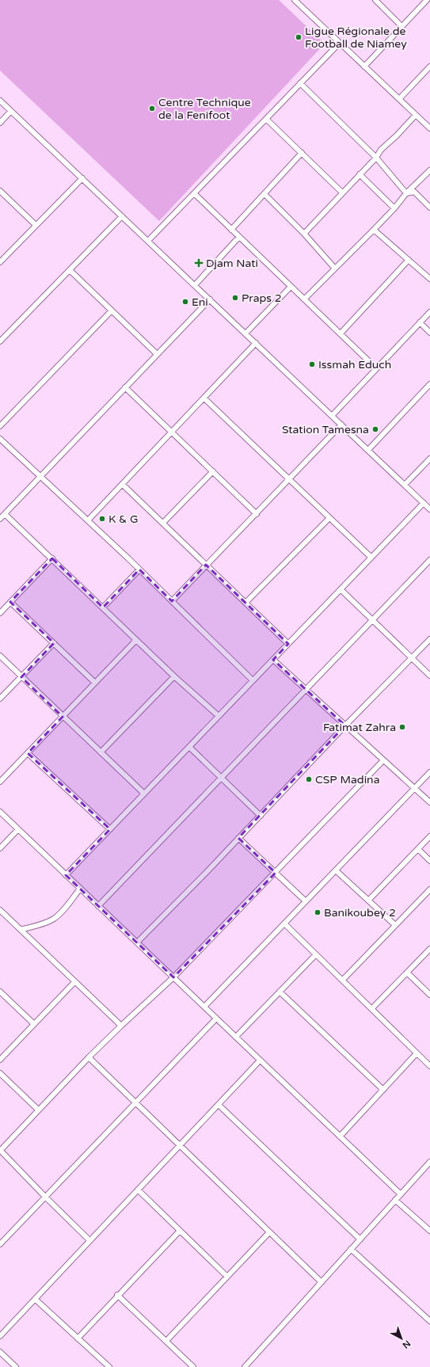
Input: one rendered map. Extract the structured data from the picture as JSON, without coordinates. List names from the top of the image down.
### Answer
{
  "places": {
    "other": [
      "Ligue Régionale de Football de Niamey",
      "Centre Technique de la Fenifoot",
      "Praps 2",
      "Eni",
      "Issmah Educh",
      "Station Tamesna",
      "K & G",
      "Fatimat Zahra",
      "CSP Madina",
      "Banikoubey 2"
    ],
    "health": ["Djam Nati"]
  },
  "north": "bottom right"
}
